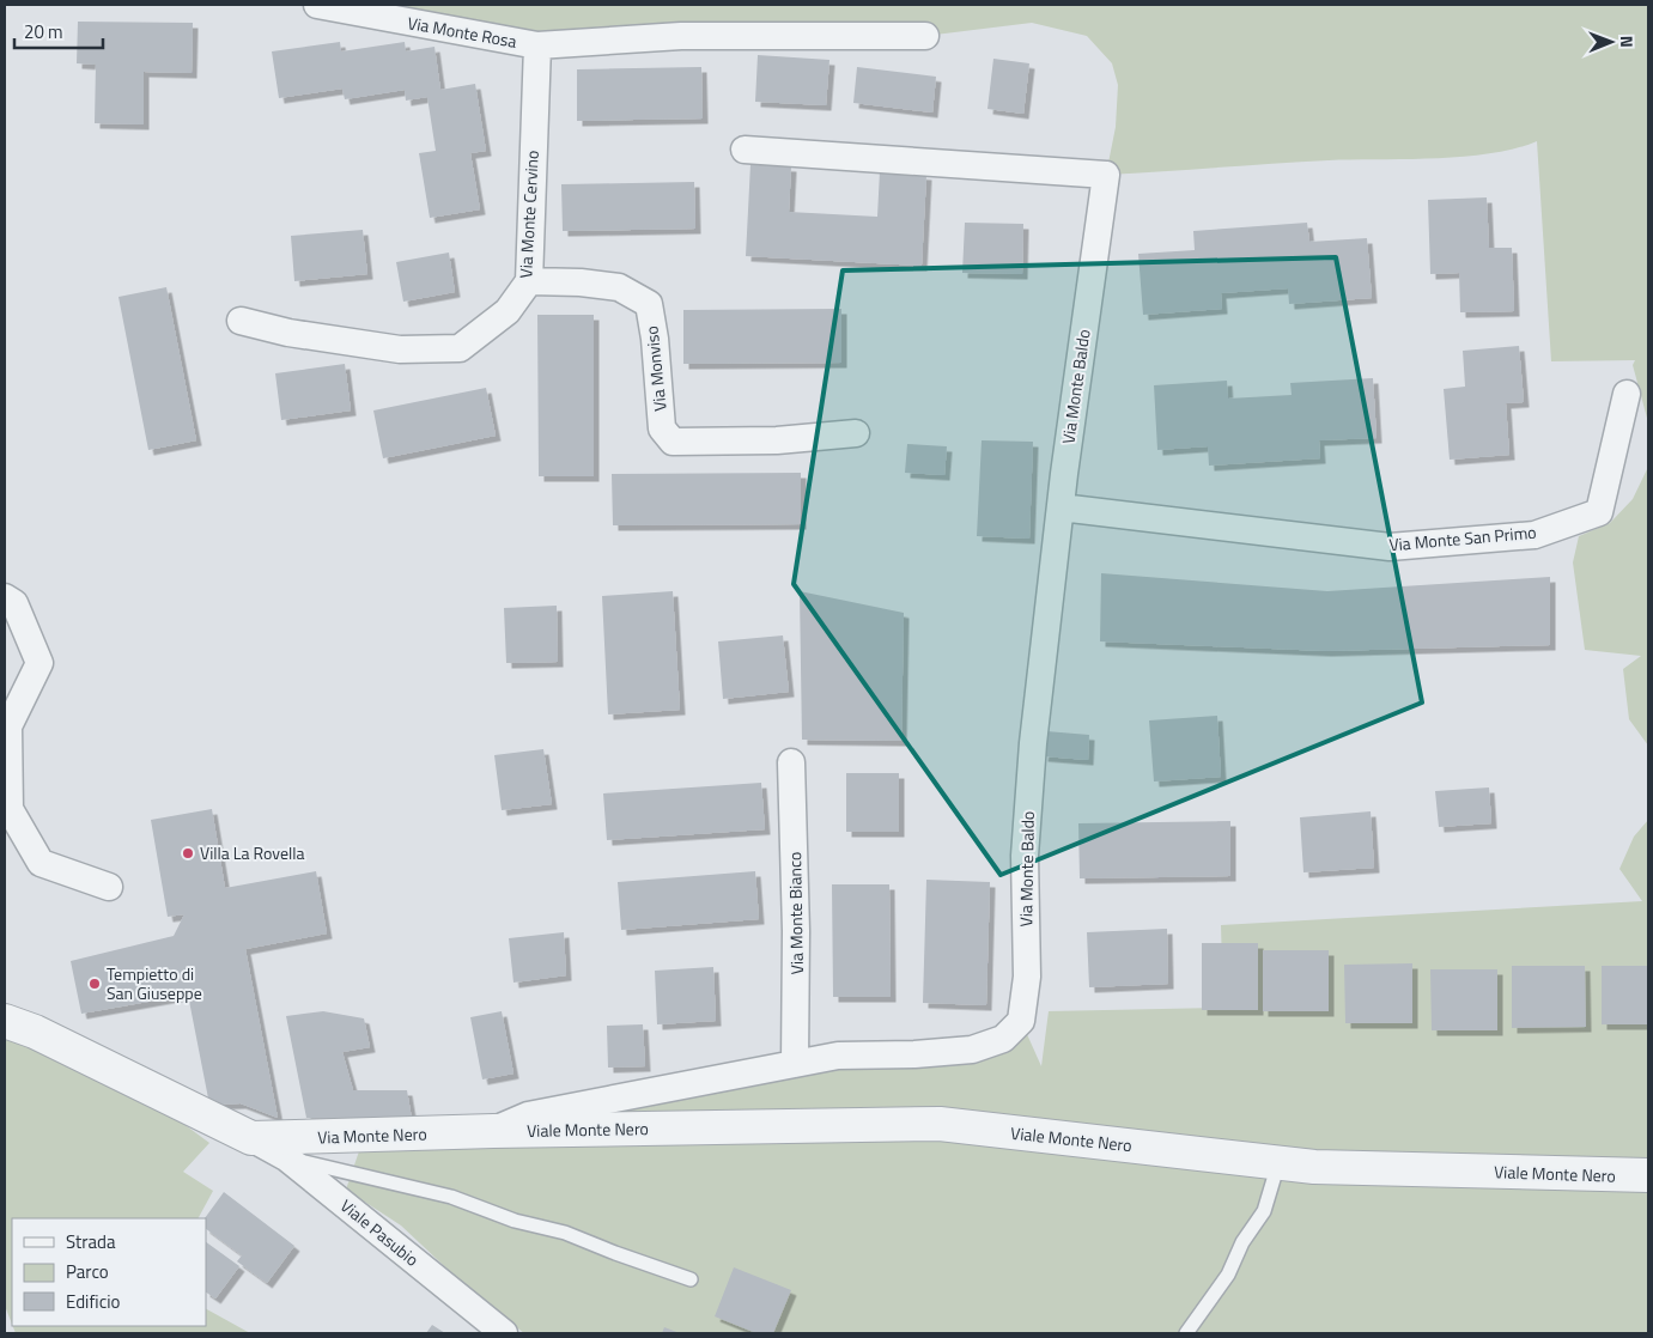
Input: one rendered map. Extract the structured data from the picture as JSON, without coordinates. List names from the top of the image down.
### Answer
{
  "streets": {
    "street": [
      "Via Monte Rosa",
      "Via Monte Cervino",
      "Via Monviso",
      "Via Monte Baldo",
      "Via Monte San Primo",
      "Via Monte Bianco",
      "Viale Monte Nero",
      "Via Monte Nero",
      "Viale Pasubio"
    ]
  },
  "crossings": [
    ["Via Monte Rosa", "Via Monte Cervino"],
    ["Via Monte Cervino", "Via Monviso"],
    ["Via Monte Baldo", "Via Monte San Primo"],
    ["Via Monte Baldo", "Via Monte Bianco"],
    ["Via Monte Baldo", "Viale Monte Nero"],
    ["Via Monte Baldo", "Via Monte Nero"],
    ["Viale Monte Nero", "Via Monte Nero"],
    ["Via Monte Nero", "Viale Pasubio"]
  ],
  "places": ["Villa La Rovella", "Tempietto di San Giuseppe"],
  "legend": ["Strada", "Parco", "Edificio"],
  "scale_bar": "20 m",
  "north": "right"
}
